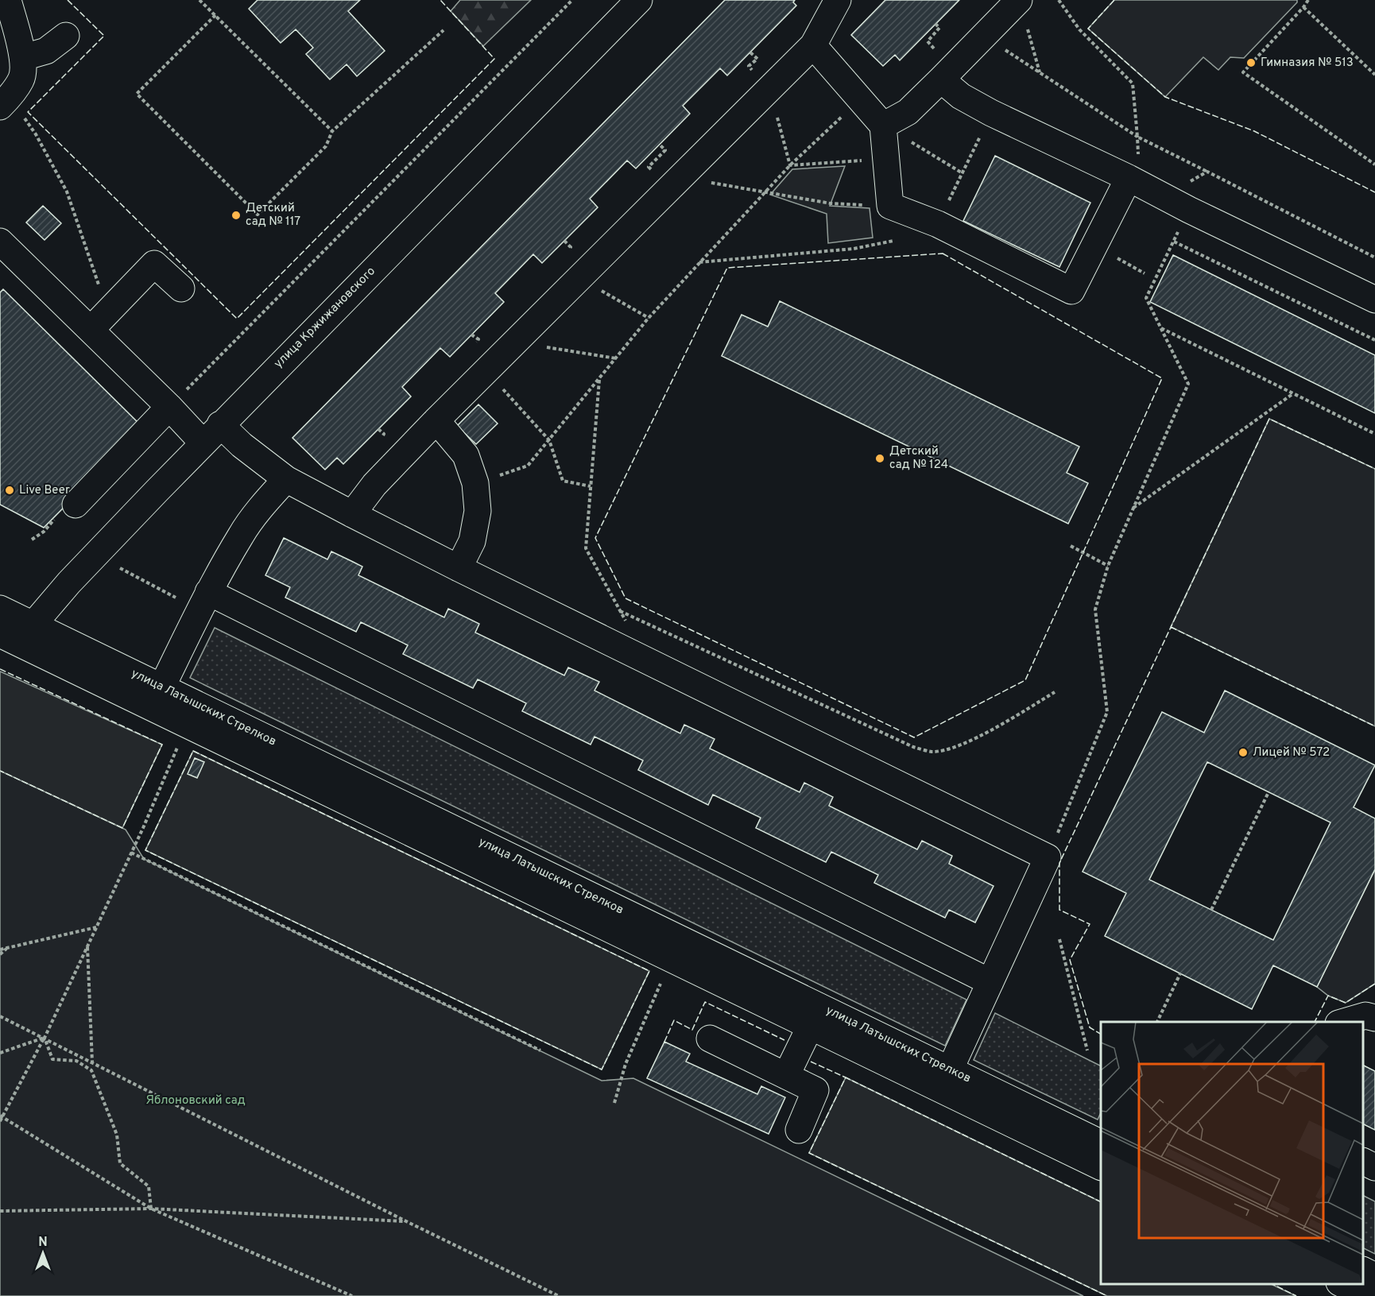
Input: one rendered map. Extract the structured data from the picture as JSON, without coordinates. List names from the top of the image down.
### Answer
{
  "streets": {
    "street": ["улица Кржижановского", "улица Латышских Стрелков"]
  },
  "crossings": [
    ["улица Кржижановского", "улица Латышских Стрелков"]
  ],
  "parks": ["Яблоновский сад"],
  "places": [
    "Гимназия № 513",
    "Детский сад № 117",
    "Детский сад № 124",
    "Live Beer",
    "Лицей № 572"
  ],
  "north": "top"
}
